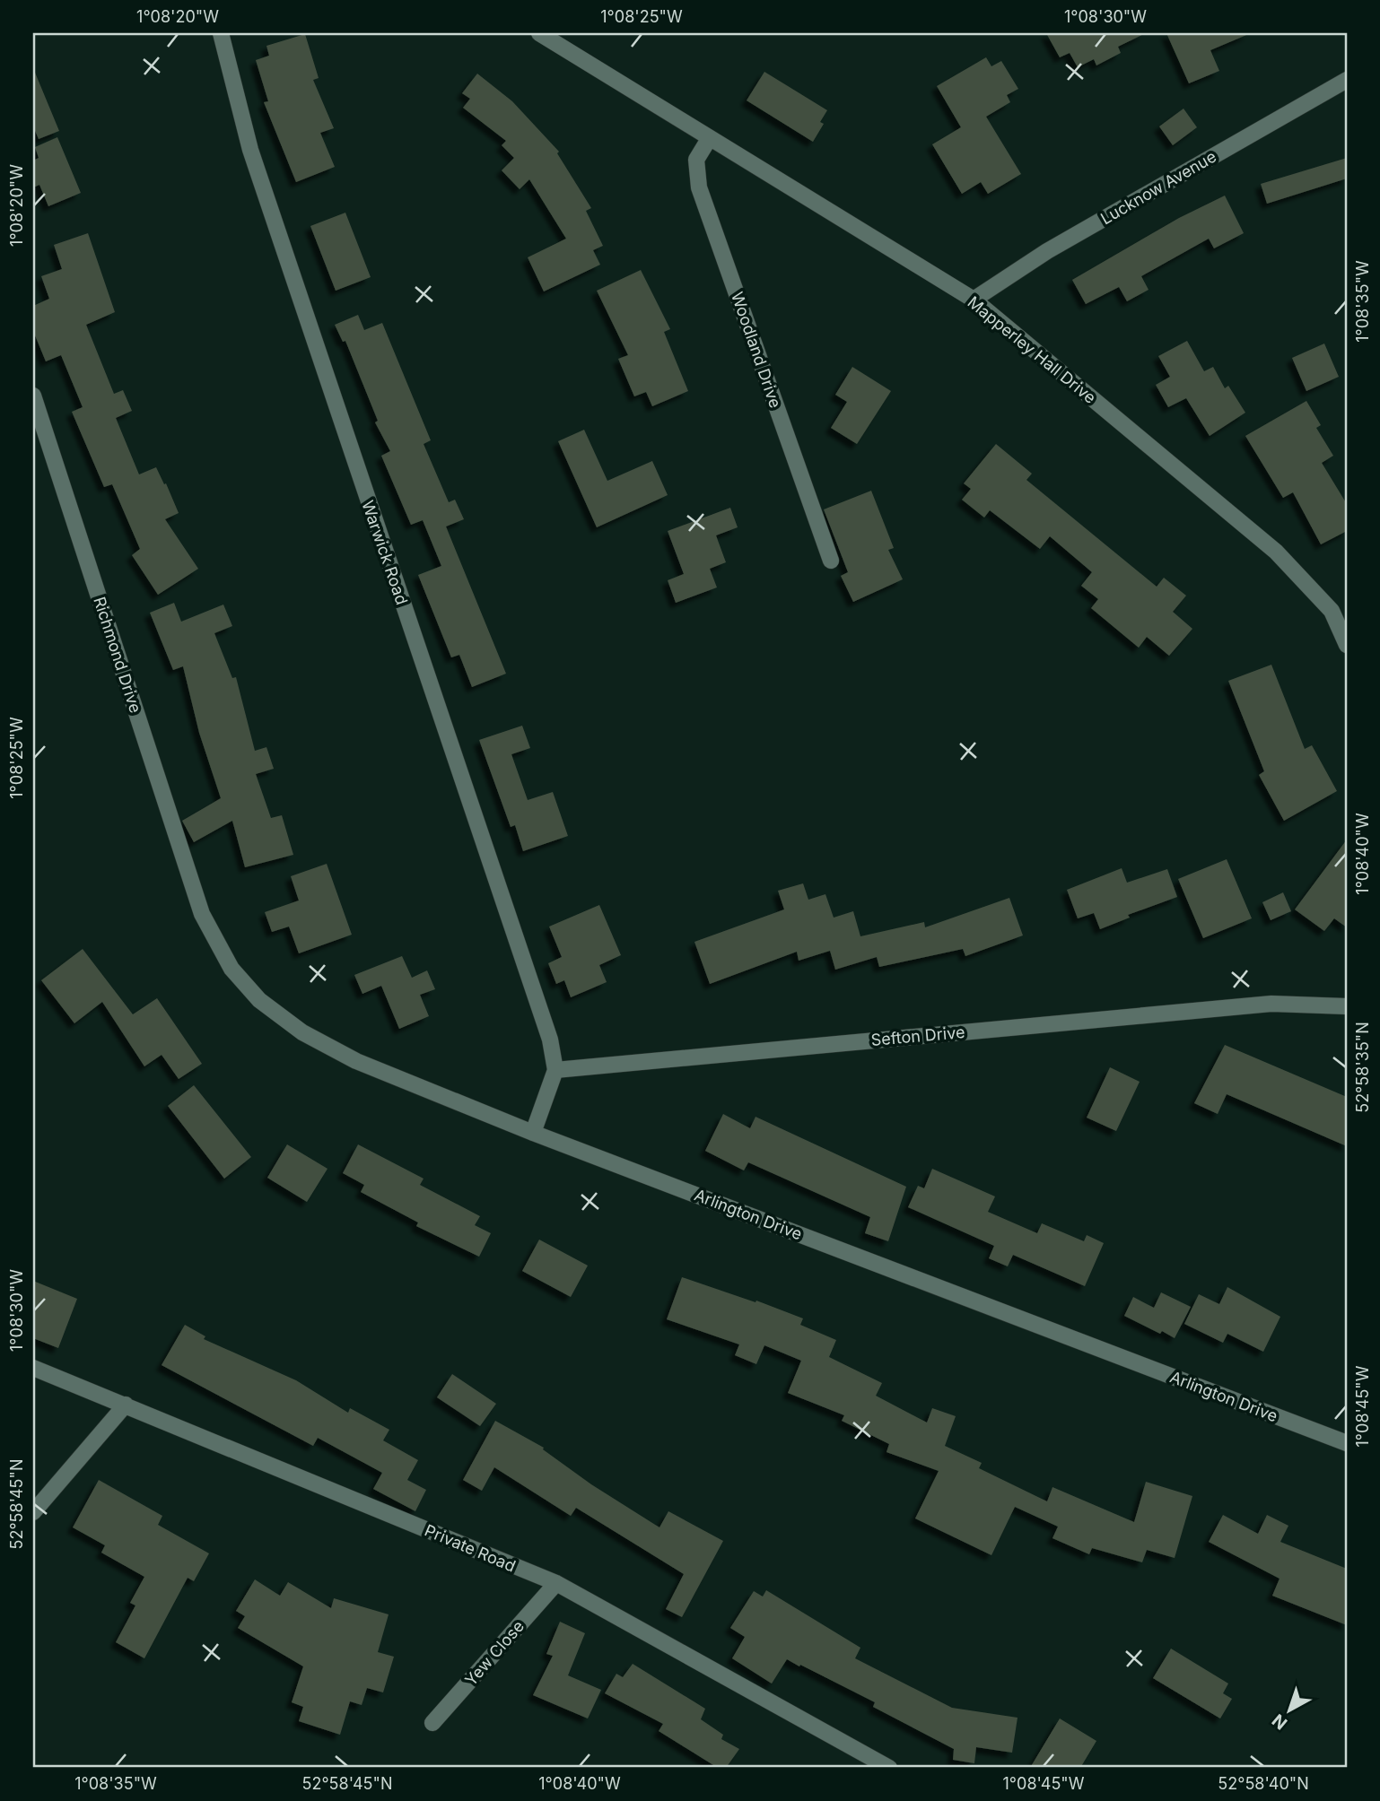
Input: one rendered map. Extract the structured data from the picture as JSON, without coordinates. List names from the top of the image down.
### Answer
{
  "streets": {
    "street": [
      "Lucknow Avenue",
      "Woodland Drive",
      "Mapperley Hall Drive",
      "Warwick Road",
      "Richmond Drive",
      "Sefton Drive",
      "Arlington Drive",
      "Private Road",
      "Yew Close"
    ]
  },
  "crossings": [
    ["Lucknow Avenue", "Mapperley Hall Drive"],
    ["Woodland Drive", "Mapperley Hall Drive"],
    ["Warwick Road", "Sefton Drive"],
    ["Richmond Drive", "Arlington Drive"],
    ["Private Road", "Yew Close"]
  ],
  "north": "bottom left",
  "coordinates": [
    "1°08'20\"W",
    "1°08'25\"W",
    "1°08'30\"W",
    "1°08'35\"W",
    "1°08'40\"W",
    "52°58'35\"N",
    "1°08'45\"W",
    "52°58'45\"N",
    "52°58'40\"N"
  ]
}
